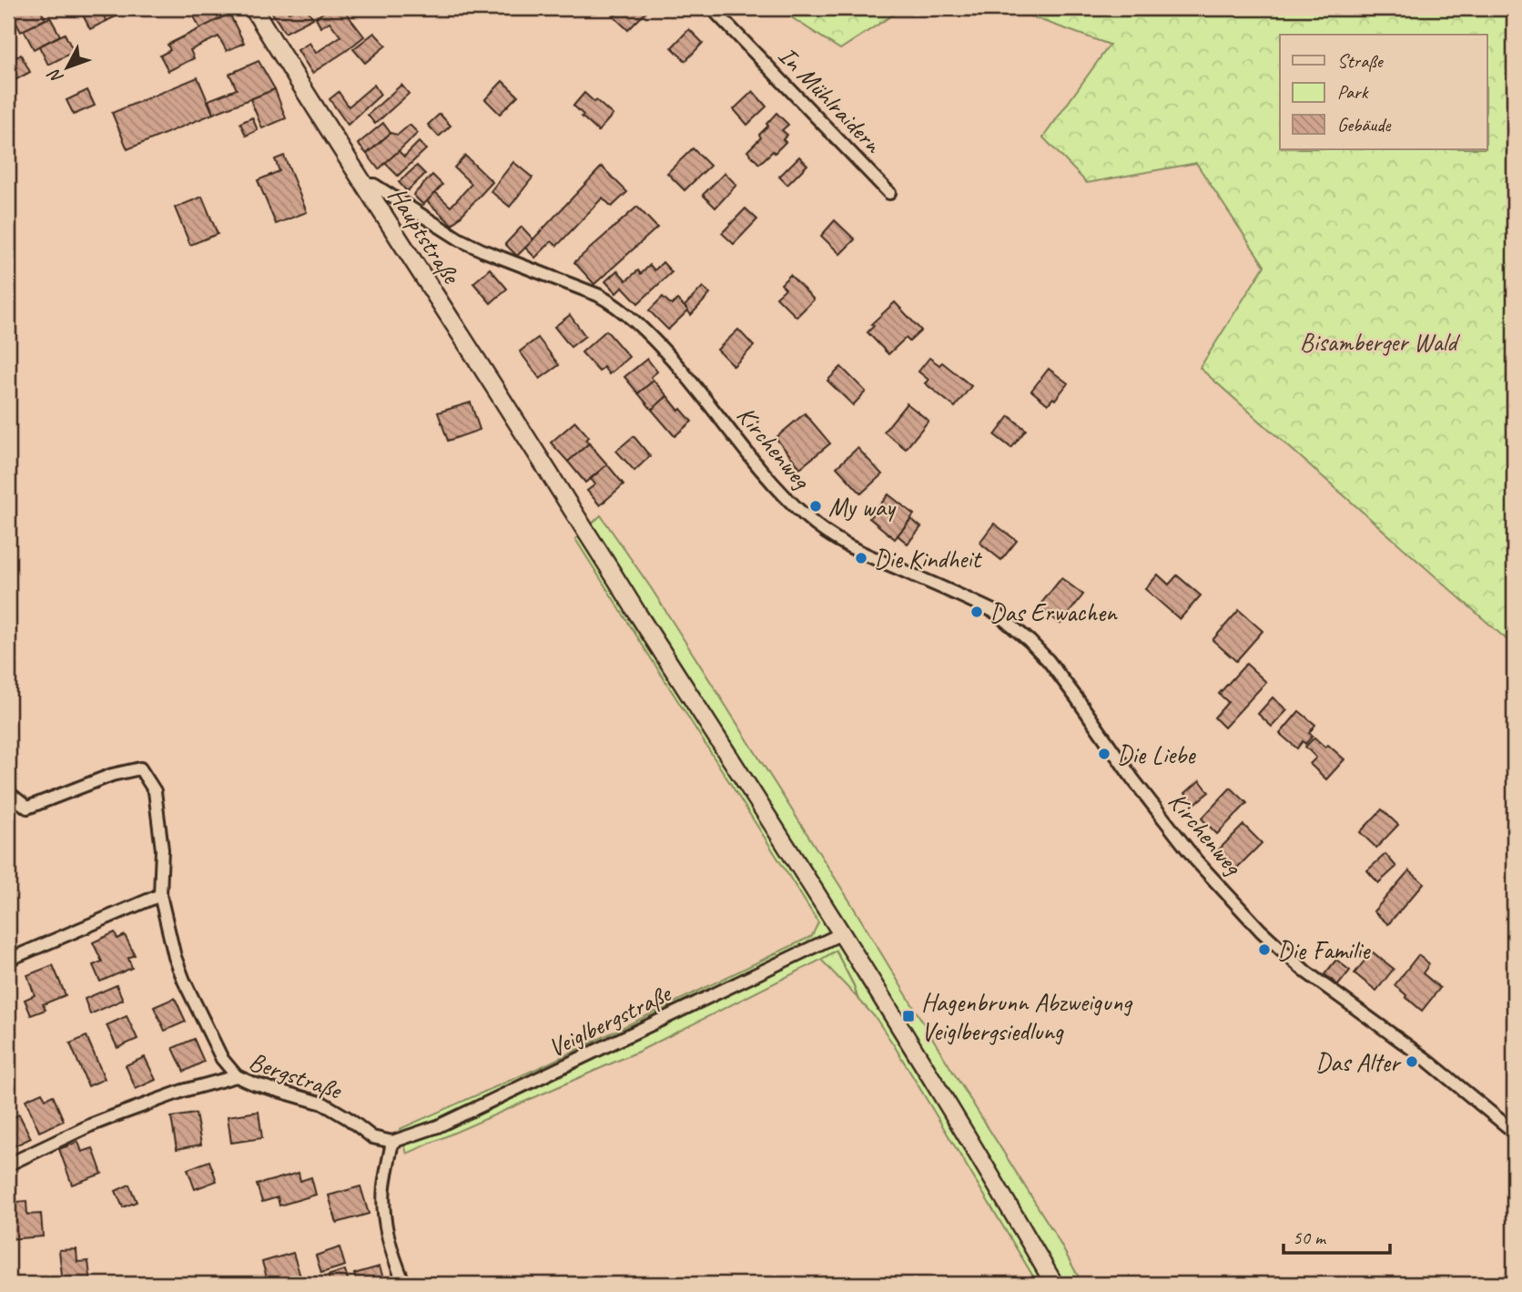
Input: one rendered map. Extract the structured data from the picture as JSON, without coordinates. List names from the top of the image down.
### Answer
{
  "streets": {
    "main road": ["Hauptstraße"],
    "street": [
      "In Mühlraidern",
      "Kirchenweg",
      "Veiglbergstraße",
      "Bergstraße"
    ]
  },
  "crossings": [
    ["Hauptstraße", "Kirchenweg"],
    ["Hauptstraße", "Veiglbergstraße"],
    ["Veiglbergstraße", "Bergstraße"]
  ],
  "parks": ["Bisamberger Wald"],
  "places": {
    "other": [
      "My way",
      "Die Kindheit",
      "Das Erwachen",
      "Die Liebe",
      "Die Familie",
      "Das Alter"
    ],
    "transit": ["Hagenbrunn Abzweigung Veiglbergsiedlung"]
  },
  "legend": ["Straße", "Park", "Gebäude"],
  "scale_bar": "50 m",
  "north": "bottom left"
}
